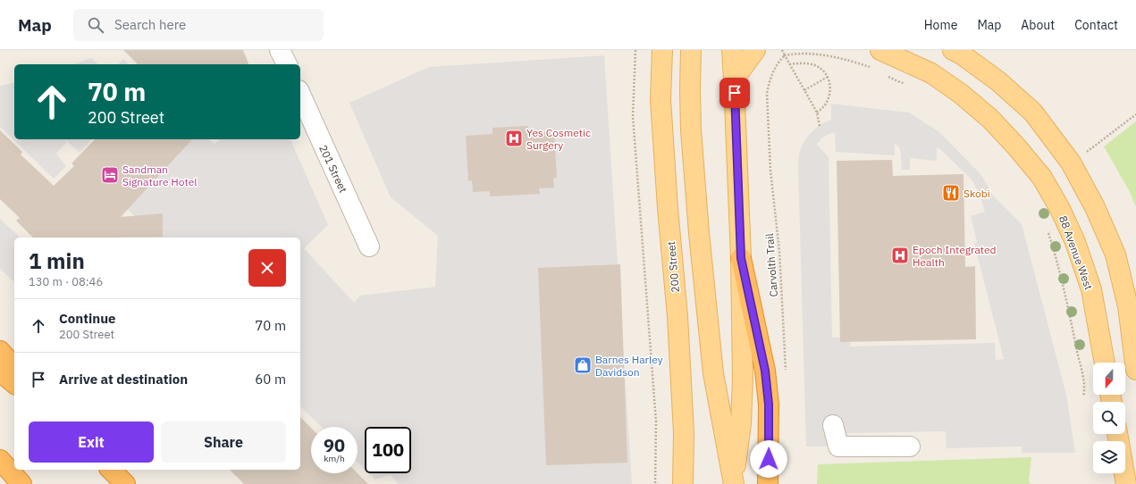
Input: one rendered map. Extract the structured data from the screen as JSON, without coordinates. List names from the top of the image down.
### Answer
{
  "streets": {
    "main road": ["88 Avenue West", "200 Street"],
    "street": ["201 Street"],
    "path": ["Carvolth Trail"]
  },
  "places": {
    "hospital": ["Yes Cosmetic Surgery", "Epoch Integrated Health"],
    "hotel": ["Sandman Signature Hotel"],
    "restaurant": ["Skobi"],
    "shop": ["Barnes Harley Davidson"]
  },
  "north": "bottom",
  "page": {
    "header": "Map",
    "search": "Search here",
    "nav": [
      "Home",
      "Map",
      "About",
      "Contact"
    ],
    "turn": ["70 m", "200 Street"],
    "heading": ["1 min", "130 m · 08:46"],
    "list": [
      {
        "name": "Continue",
        "note": "200 Street",
        "value": "70 m"
      },
      {
        "name": "Arrive at destination",
        "value": "60 m"
      }
    ],
    "buttons": ["Exit", "Share"],
    "speed": "90 km/h",
    "limit": "100"
  }
}
